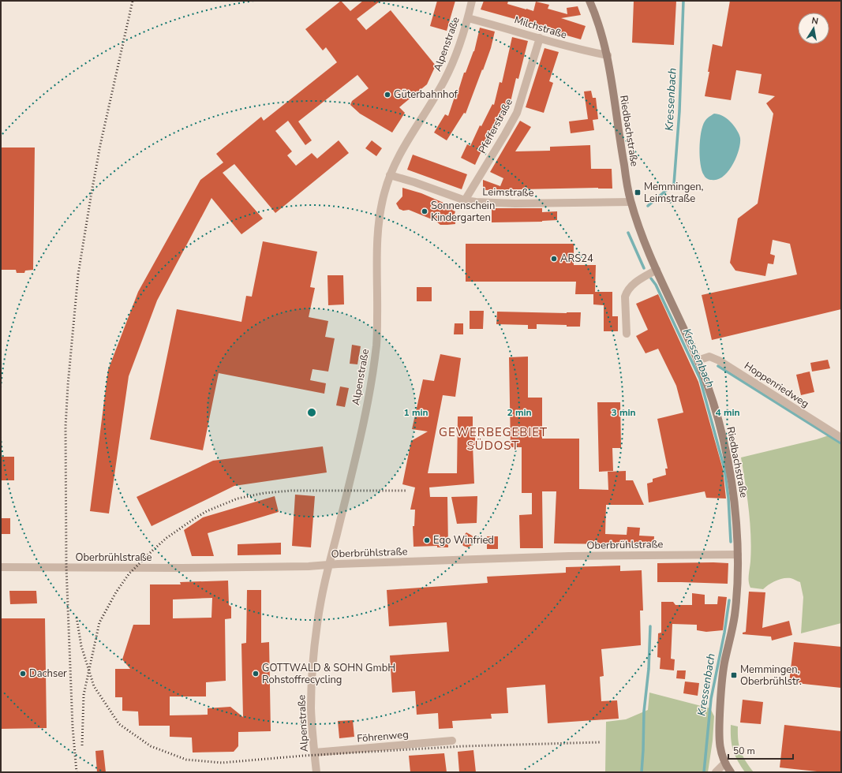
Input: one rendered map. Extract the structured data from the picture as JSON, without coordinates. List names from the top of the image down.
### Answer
{
  "streets": {
    "street": [
      "Milchstraße",
      "Alpenstraße",
      "Pfefferstraße",
      "Riedbachstraße",
      "Leimstraße",
      "Hoppenriedweg",
      "Oberbrühlstraße",
      "Föhrenweg"
    ]
  },
  "crossings": [
    ["Milchstraße", "Alpenstraße"],
    ["Milchstraße", "Pfefferstraße"],
    ["Milchstraße", "Riedbachstraße"],
    ["Alpenstraße", "Leimstraße"],
    ["Alpenstraße", "Oberbrühlstraße"],
    ["Alpenstraße", "Föhrenweg"],
    ["Pfefferstraße", "Leimstraße"],
    ["Riedbachstraße", "Leimstraße"],
    ["Riedbachstraße", "Hoppenriedweg"],
    ["Riedbachstraße", "Oberbrühlstraße"]
  ],
  "districts": ["GEWERBEGEBIET SÜDOST"],
  "water": ["Kressenbach"],
  "places": {
    "other": [
      "Güterbahnhof",
      "Sonnenschein Kindergarten",
      "ARS24",
      "Ego Winfried",
      "Dachser",
      "GOTTWALD & SOHN GmbH Rohstoffrecycling"
    ],
    "transit": ["Memmingen, Leimstraße", "Memmingen, Oberbrühlstr."]
  },
  "scale_bar": "50 m",
  "north": "top",
  "rings": [
    "1 min",
    "2 min",
    "3 min",
    "4 min"
  ]
}
